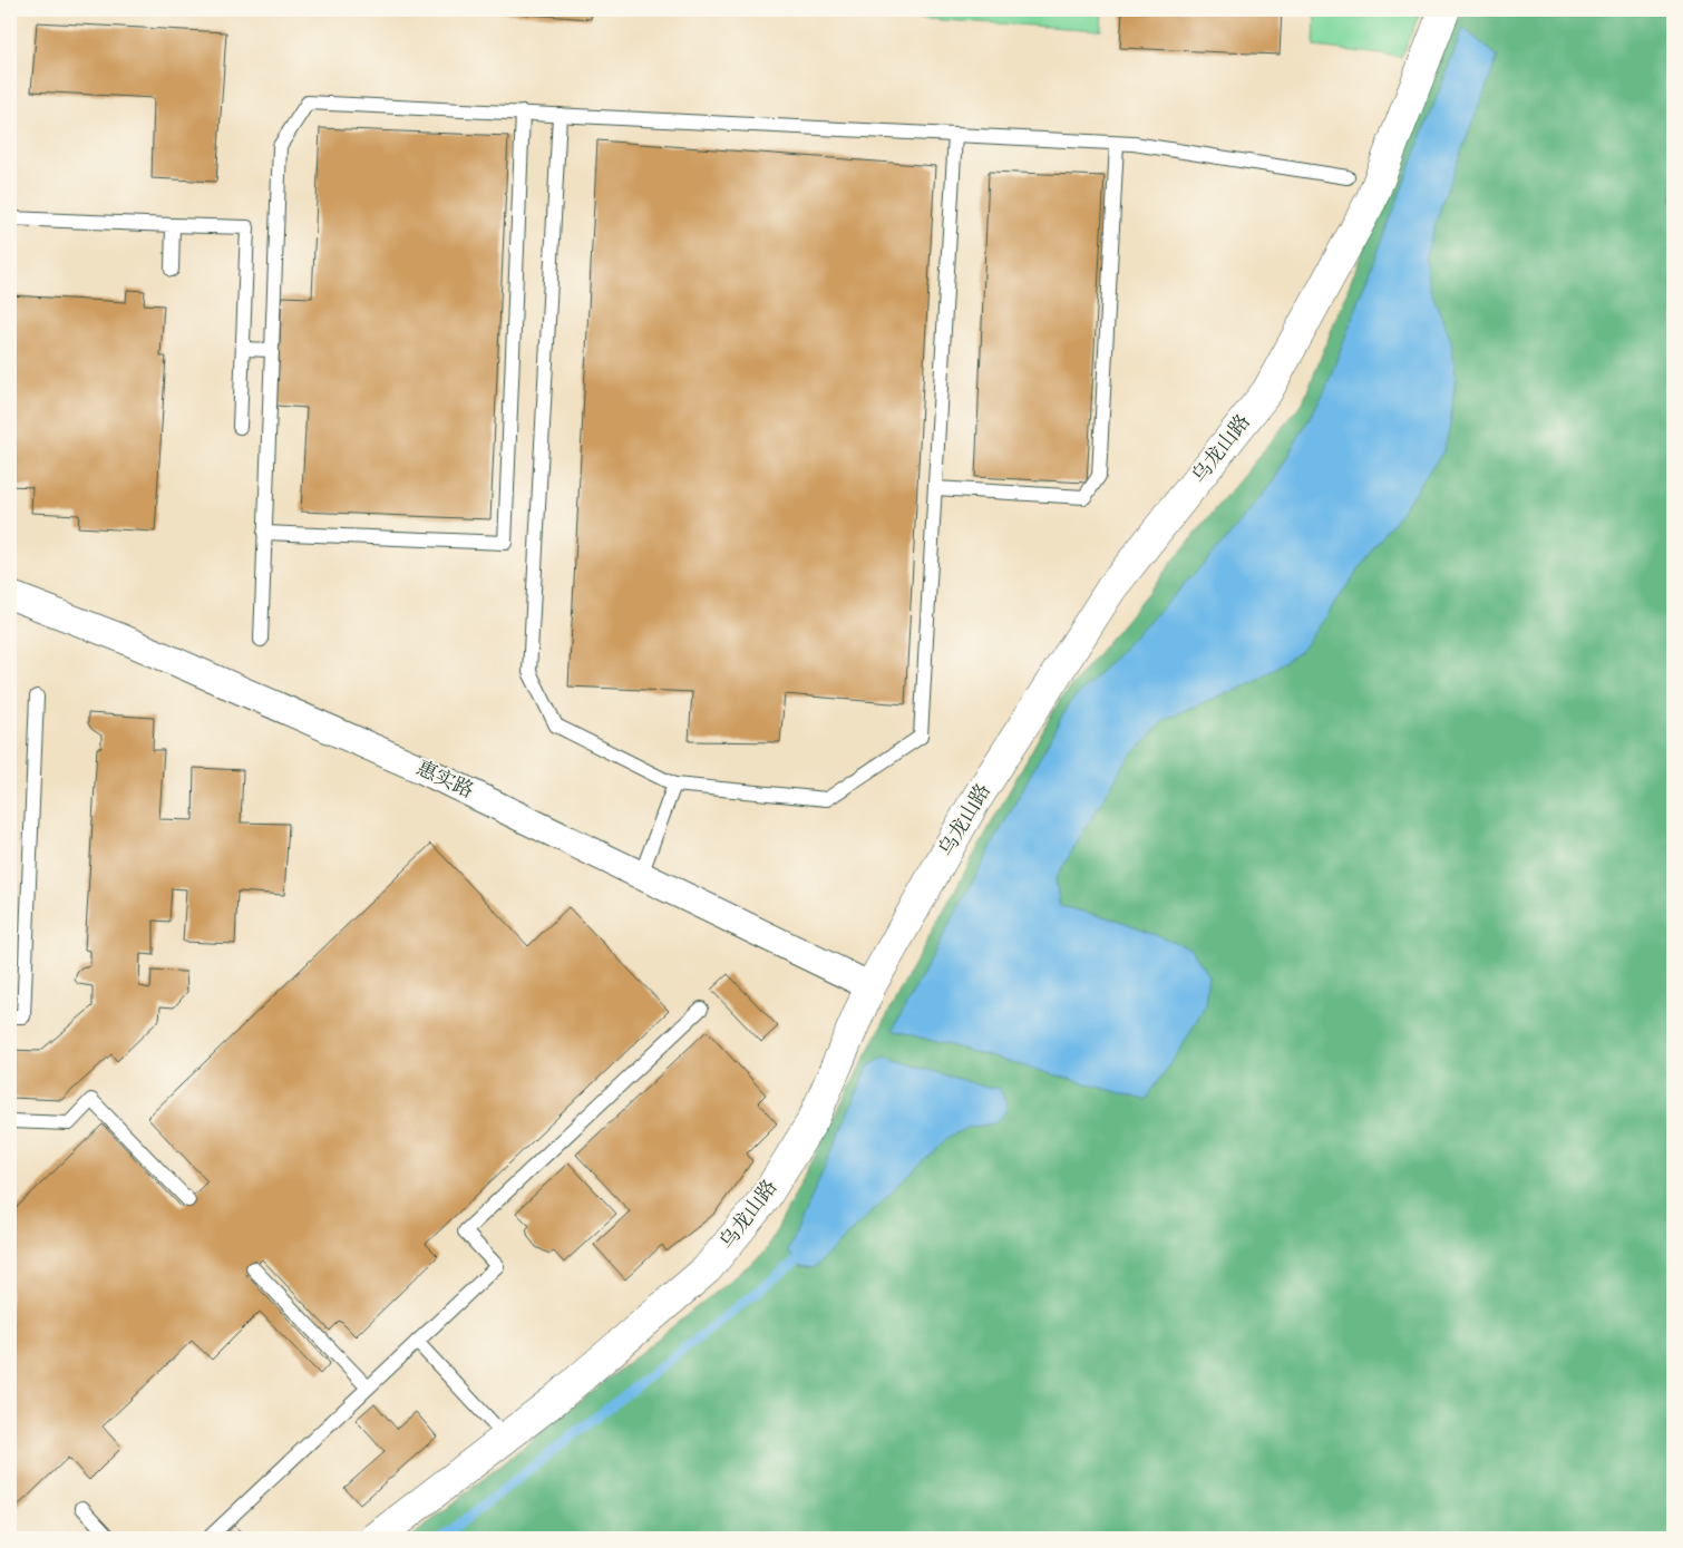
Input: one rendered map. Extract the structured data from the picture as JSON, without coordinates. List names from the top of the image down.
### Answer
{
  "streets": {
    "street": ["乌龙山路", "惠实路"]
  },
  "crossings": [
    ["乌龙山路", "惠实路"]
  ]
}
